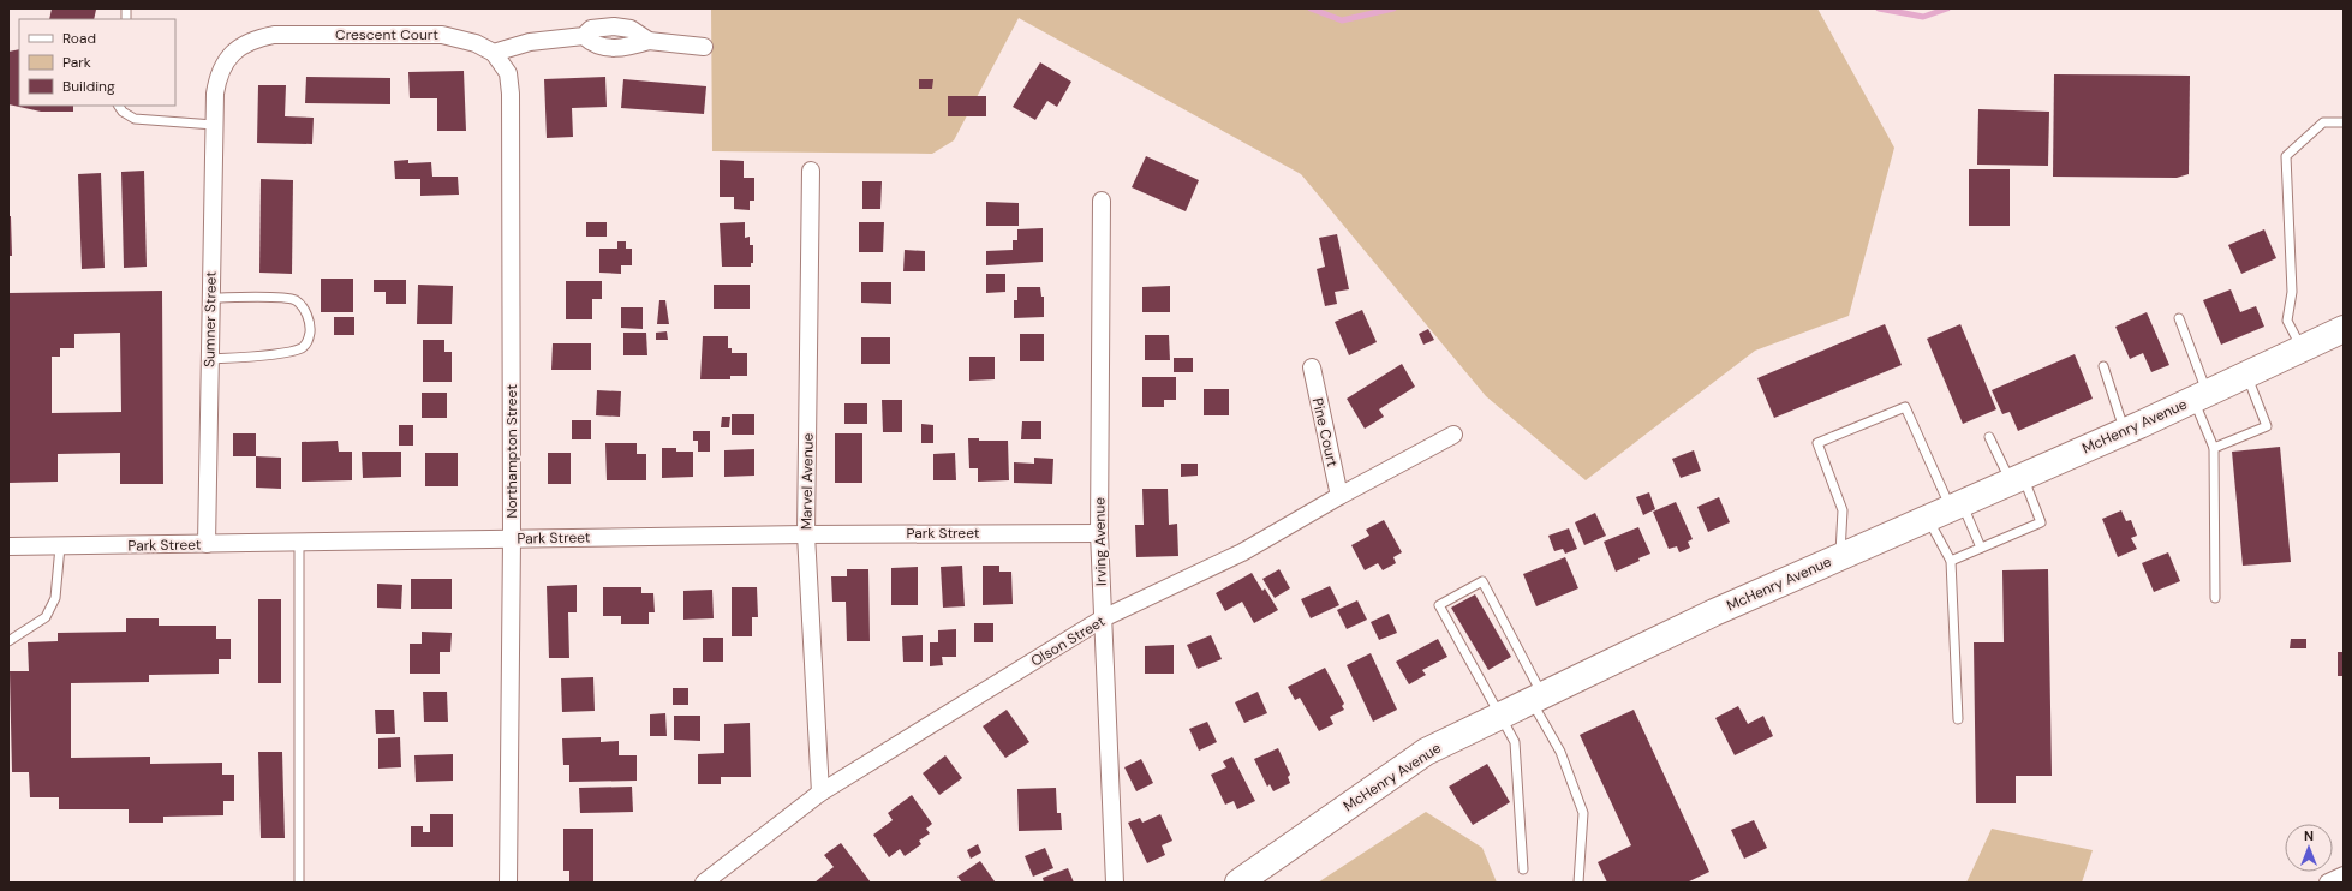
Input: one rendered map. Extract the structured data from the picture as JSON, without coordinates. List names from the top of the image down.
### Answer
{
  "streets": {
    "main road": ["McHenry Avenue"],
    "street": [
      "Crescent Court",
      "Sumner Street",
      "Pine Court",
      "Northampton Street",
      "Marvel Avenue",
      "Park Street",
      "Irving Avenue",
      "Olson Street"
    ]
  },
  "crossings": [
    ["Crescent Court", "Sumner Street"],
    ["Crescent Court", "Northampton Street"],
    ["Sumner Street", "Park Street"],
    ["Pine Court", "Olson Street"],
    ["Northampton Street", "Park Street"],
    ["Marvel Avenue", "Park Street"],
    ["Marvel Avenue", "Olson Street"],
    ["Park Street", "Irving Avenue"],
    ["Irving Avenue", "Olson Street"]
  ],
  "legend": ["Road", "Park", "Building"],
  "north": "top"
}
